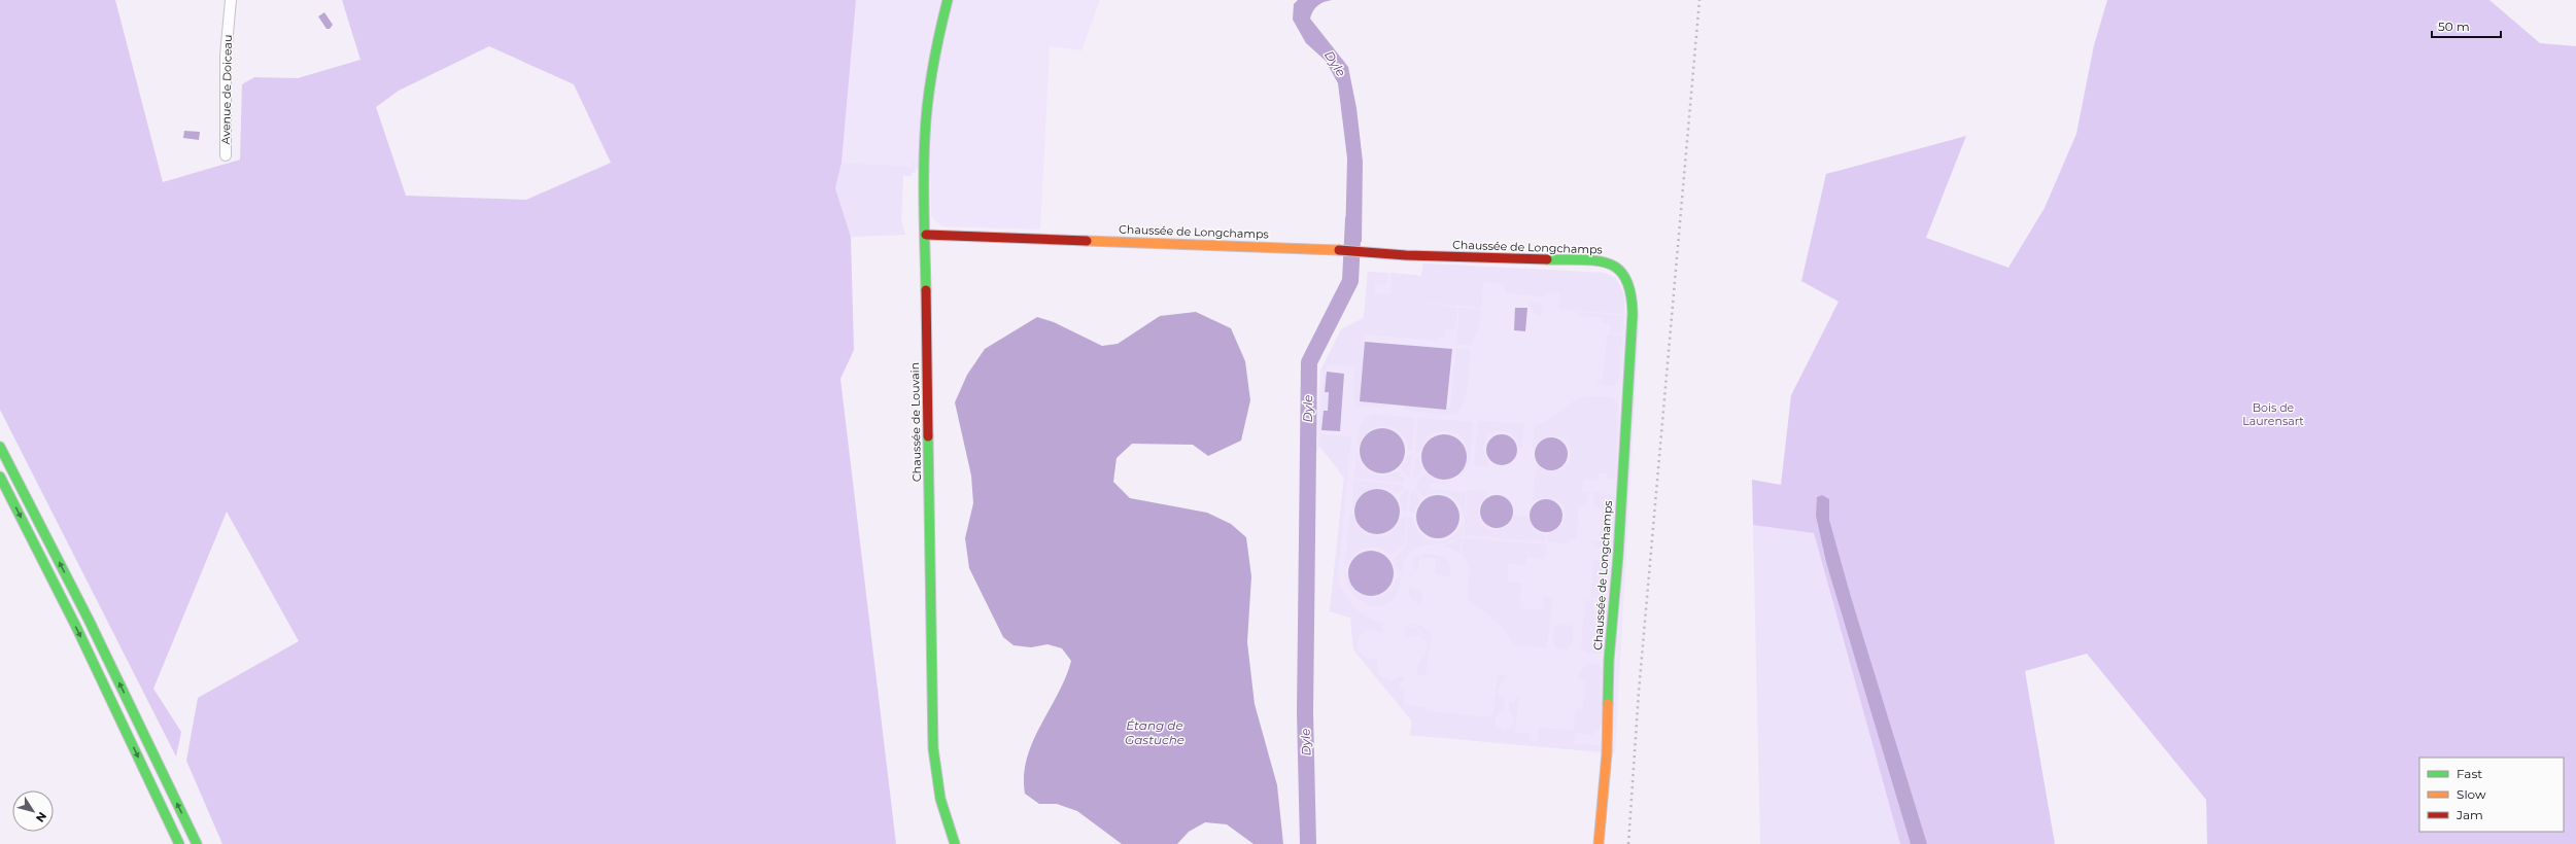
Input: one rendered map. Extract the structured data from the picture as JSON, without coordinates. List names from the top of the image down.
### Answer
{
  "streets": {
    "main road": ["Chaussée de Longchamps", "Chaussée de Louvain"],
    "street": ["Avenue de Doiceau"]
  },
  "crossings": [
    ["Chaussée de Longchamps", "Chaussée de Louvain"]
  ],
  "water": ["Dyle", "Étang de Gastuche"],
  "parks": ["Bois de Laurensart"],
  "legend": ["Fast", "Slow", "Jam"],
  "scale_bar": "50 m",
  "north": "bottom right"
}
